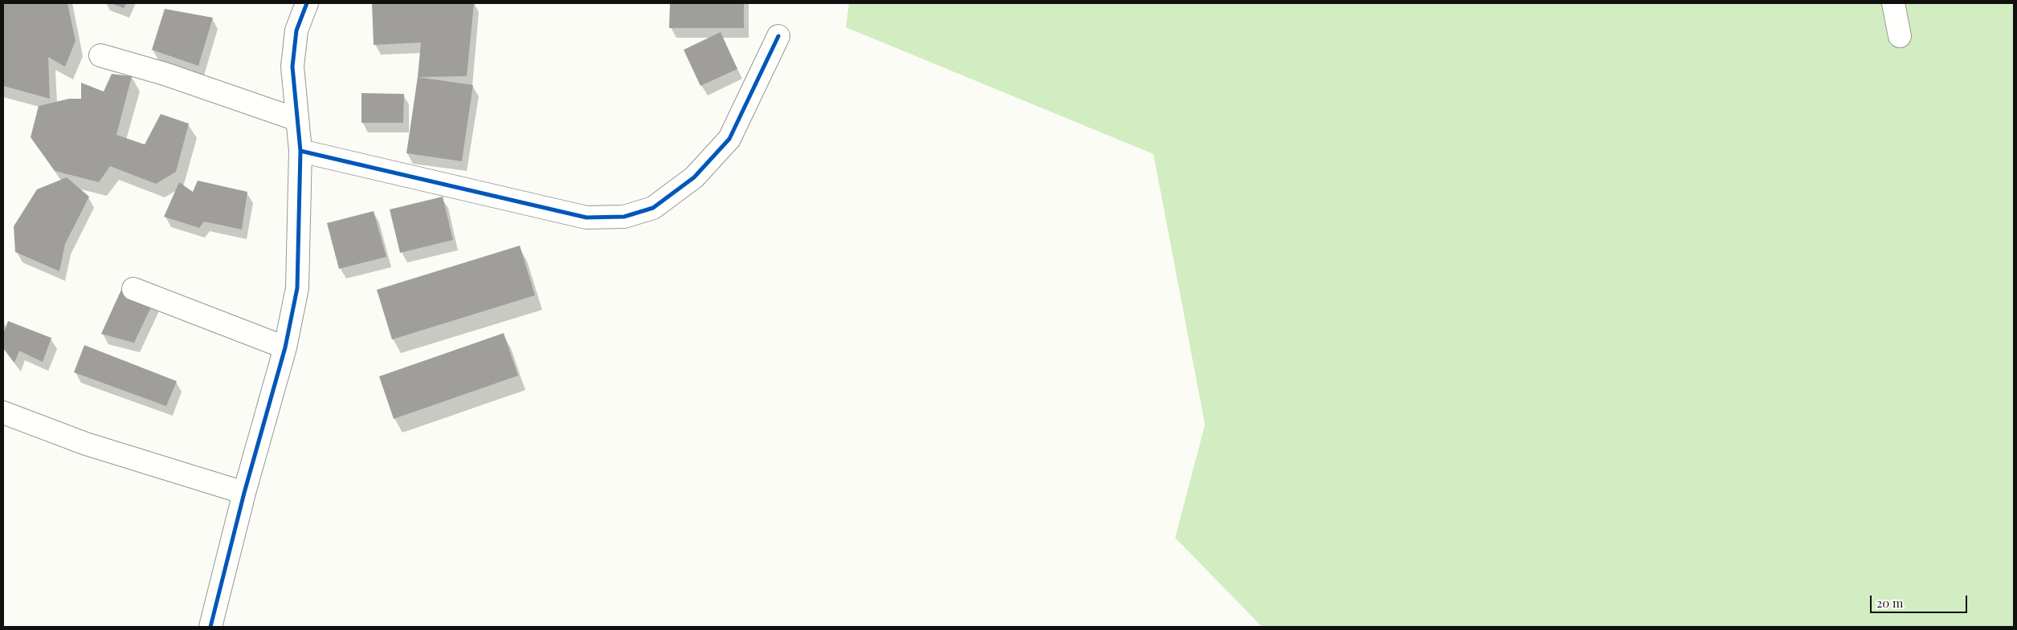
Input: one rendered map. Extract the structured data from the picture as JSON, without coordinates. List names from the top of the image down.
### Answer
{
  "scale_bar": "20 m"
}
